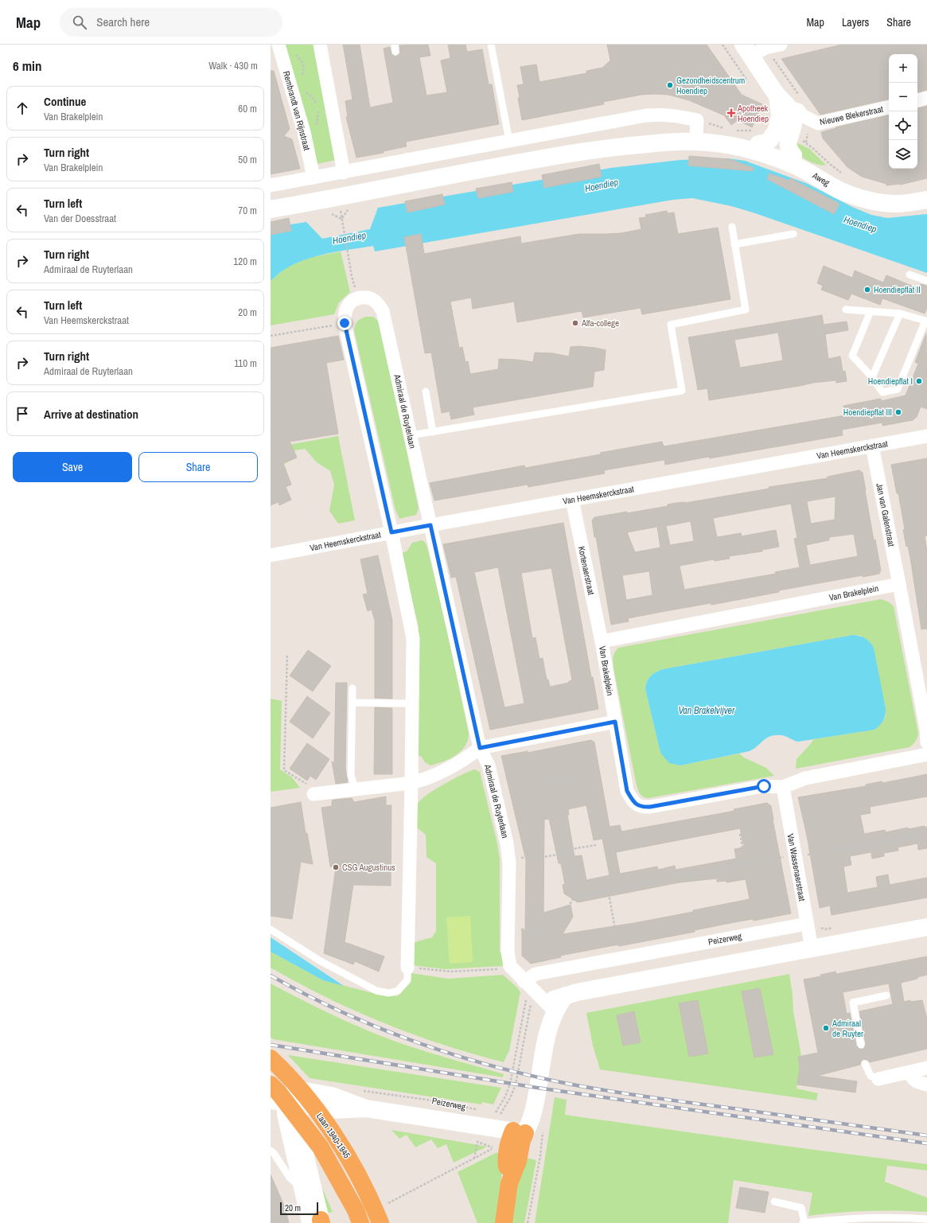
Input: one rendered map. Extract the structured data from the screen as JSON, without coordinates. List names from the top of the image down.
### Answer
{
  "streets": {
    "highway": ["Laan 1940-1945"],
    "main road": ["Aweg", "Peizerweg"],
    "street": [
      "Rembrandt van Rijnstraat",
      "Nieuwe Blekerstraat",
      "Admiraal de Ruyterlaan",
      "Van Heemskerckstraat",
      "Jan van Galenstraat",
      "Kortenaerstraat",
      "Van Brakelplein",
      "Van Wassenaerstraat"
    ]
  },
  "crossings": [
    ["Admiraal de Ruyterlaan", "Van Heemskerckstraat"],
    ["Van Heemskerckstraat", "Jan van Galenstraat"],
    ["Van Heemskerckstraat", "Kortenaerstraat"],
    ["Jan van Galenstraat", "Van Brakelplein"],
    ["Kortenaerstraat", "Van Brakelplein"],
    ["Van Brakelplein", "Van Wassenaerstraat"],
    ["Van Wassenaerstraat", "Peizerweg"],
    ["Peizerweg", "Laan 1940-1945"]
  ],
  "water": ["Hoendiep", "Van Brakelvijver"],
  "places": {
    "other": [
      "Gezondheidscentrum Hoendiep",
      "Hoendiepflat II",
      "Alfa-college",
      "Hoendiepflat I",
      "Hoendiepflat III",
      "CSG Augustinus",
      "Admiraal de Ruyter"
    ],
    "health": ["Apotheek Hoendiep"]
  },
  "scale_bar": "20 m",
  "page": {
    "header": "Map",
    "search": "Search here",
    "nav": ["Map", "Layers", "Share"],
    "heading": ["6 min", "Walk · 430 m"],
    "map_buttons": ["+", "−"],
    "list": [
      ["Continue", "Van Brakelplein", "60 m"],
      ["Turn right", "Van Brakelplein", "50 m"],
      ["Turn left", "Van der Doesstraat", "70 m"],
      ["Turn right", "Admiraal de Ruyterlaan", "120 m"],
      ["Turn left", "Van Heemskerckstraat", "20 m"],
      ["Turn right", "Admiraal de Ruyterlaan", "110 m"],
      "Arrive at destination"
    ],
    "buttons": ["Save", "Share"],
    "scale": "20 m"
  }
}
